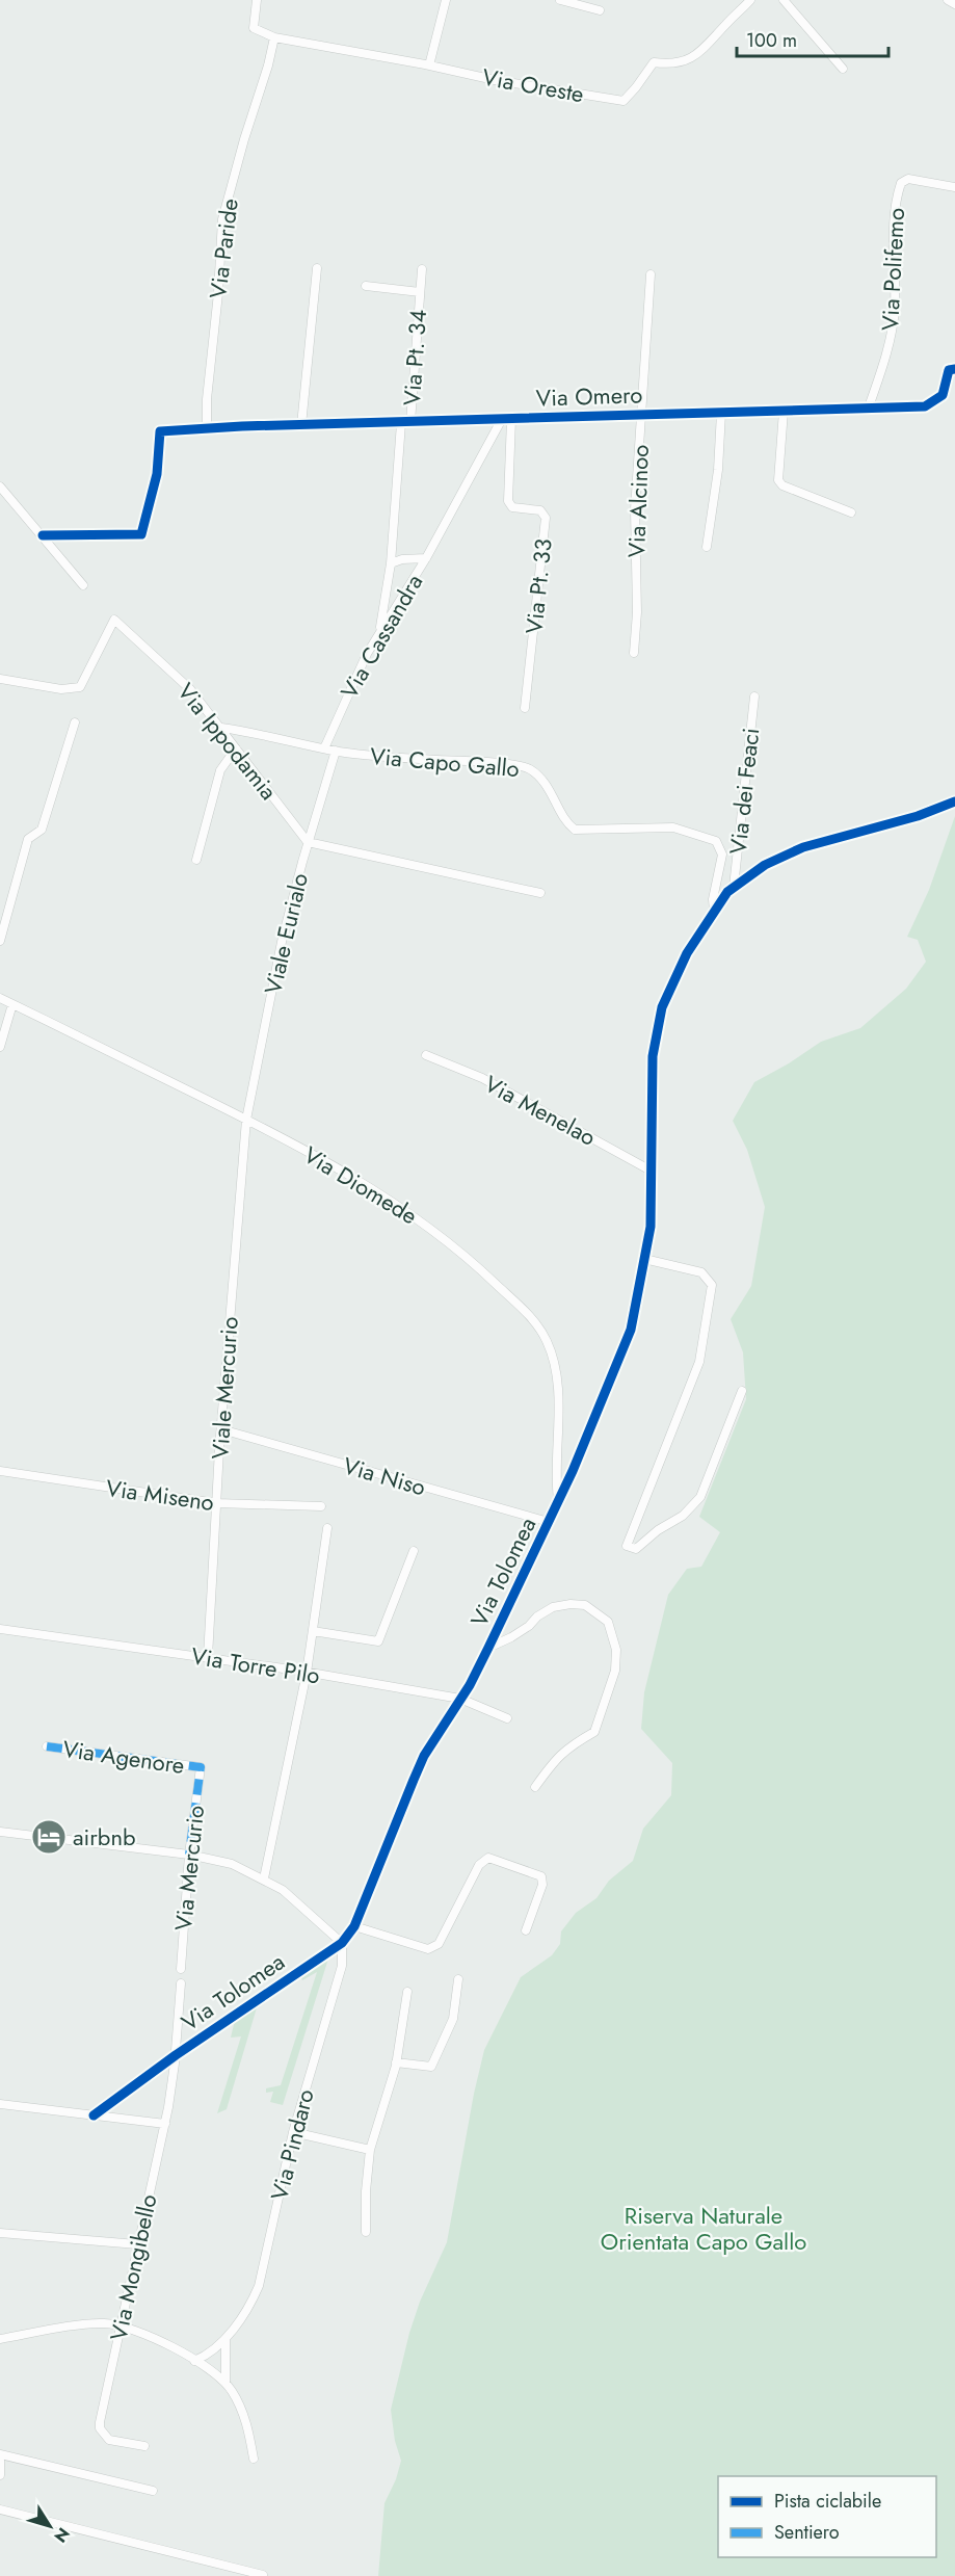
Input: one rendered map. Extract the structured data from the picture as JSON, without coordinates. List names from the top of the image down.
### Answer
{
  "streets": {
    "street": [
      "Via Oreste",
      "Via Paride",
      "Via Polifemo",
      "Via Pt. 34",
      "Via Omero",
      "Via Alcinoo",
      "Via Pt. 33",
      "Via Cassandra",
      "Via Ippodamia",
      "Via Capo Gallo",
      "Via dei Feaci",
      "Viale Eurialo",
      "Via Menelao",
      "Via Diomede",
      "Viale Mercurio",
      "Via Niso",
      "Via Miseno",
      "Via Tolomea",
      "Via Torre Pilo",
      "Via Agenore",
      "Via Mercurio",
      "Via Pindaro",
      "Via Mongibello"
    ]
  },
  "crossings": [
    ["Via Oreste", "Via Paride"],
    ["Via Paride", "Via Omero"],
    ["Via Polifemo", "Via Omero"],
    ["Via Pt. 34", "Via Omero"],
    ["Via Pt. 34", "Via Cassandra"],
    ["Via Omero", "Via Alcinoo"],
    ["Via Omero", "Via Pt. 33"],
    ["Via Omero", "Via Cassandra"],
    ["Via Cassandra", "Via Capo Gallo"],
    ["Via Ippodamia", "Via Capo Gallo"],
    ["Via Ippodamia", "Viale Eurialo"],
    ["Via Capo Gallo", "Viale Eurialo"],
    ["Via Capo Gallo", "Via Tolomea"],
    ["Via dei Feaci", "Via Tolomea"],
    ["Viale Eurialo", "Via Diomede"],
    ["Viale Eurialo", "Viale Mercurio"],
    ["Via Menelao", "Via Tolomea"],
    ["Via Diomede", "Viale Mercurio"],
    ["Via Diomede", "Via Tolomea"],
    ["Viale Mercurio", "Via Niso"],
    ["Viale Mercurio", "Via Miseno"],
    ["Viale Mercurio", "Via Torre Pilo"],
    ["Via Niso", "Via Tolomea"],
    ["Via Tolomea", "Via Torre Pilo"],
    ["Via Tolomea", "Via Pindaro"],
    ["Via Tolomea", "Via Mongibello"],
    ["Via Agenore", "Via Mercurio"]
  ],
  "parks": ["Riserva Naturale Orientata Capo Gallo"],
  "places": {
    "hotel": ["airbnb"]
  },
  "legend": ["Pista ciclabile", "Sentiero"],
  "scale_bar": "100 m",
  "north": "bottom right"
}
